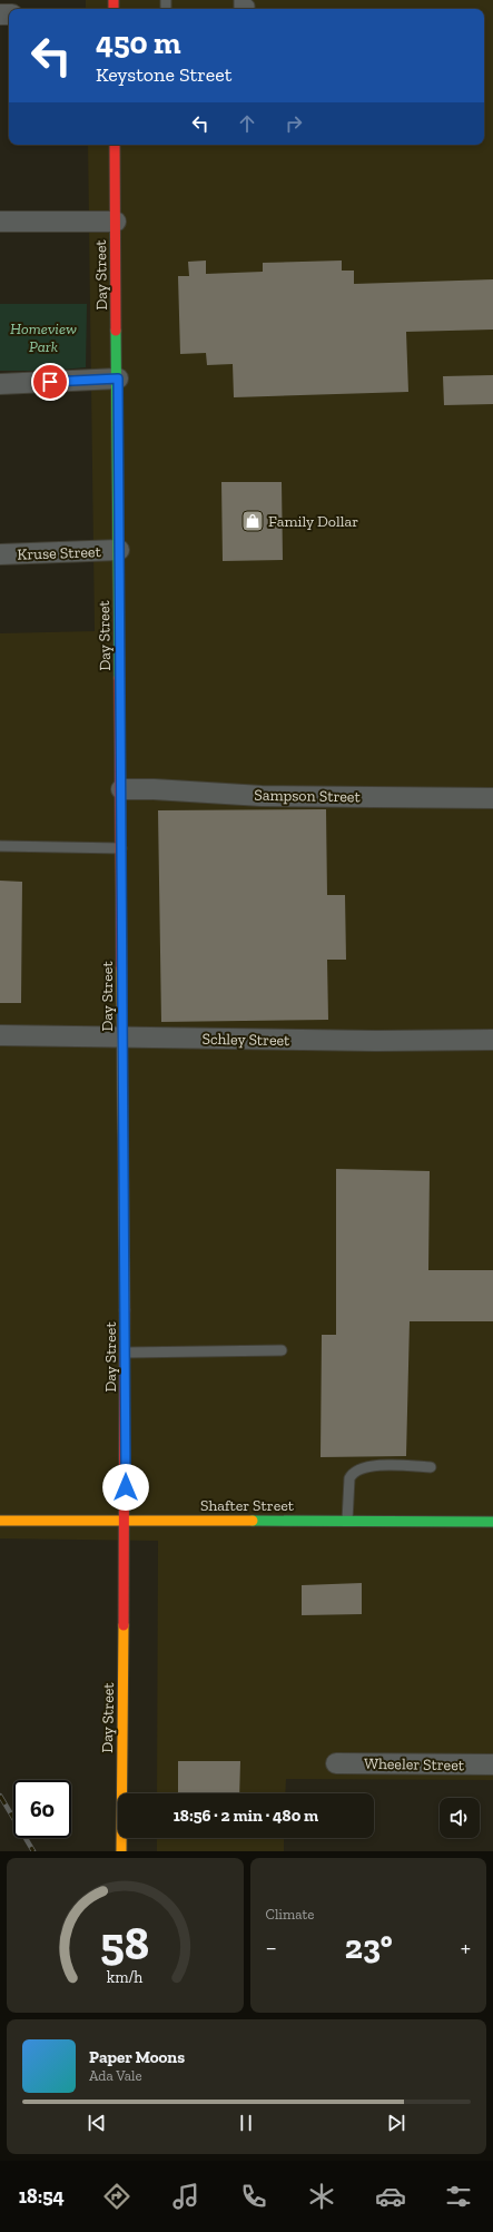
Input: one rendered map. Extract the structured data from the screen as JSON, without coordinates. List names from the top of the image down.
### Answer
{
  "streets": {
    "main road": ["Day Street", "Shafter Street"],
    "street": [
      "Kruse Street",
      "Sampson Street",
      "Schley Street",
      "Wheeler Street"
    ]
  },
  "crossings": [
    ["Day Street", "Kruse Street"],
    ["Day Street", "Sampson Street"],
    ["Day Street", "Schley Street"],
    ["Day Street", "Shafter Street"]
  ],
  "parks": ["Homeview Park"],
  "places": {
    "shop": ["Family Dollar"]
  },
  "page": {
    "turn": ["450 m", "Keystone Street"],
    "limit": "60",
    "trip": "18:56 · 2 min · 480 m",
    "tile": "Climate",
    "heat": ["−", "23°", "+"],
    "song": ["Paper Moons", "Ada Vale"],
    "tabs": "18:54",
    "gauge": ["58", "km/h"]
  }
}
